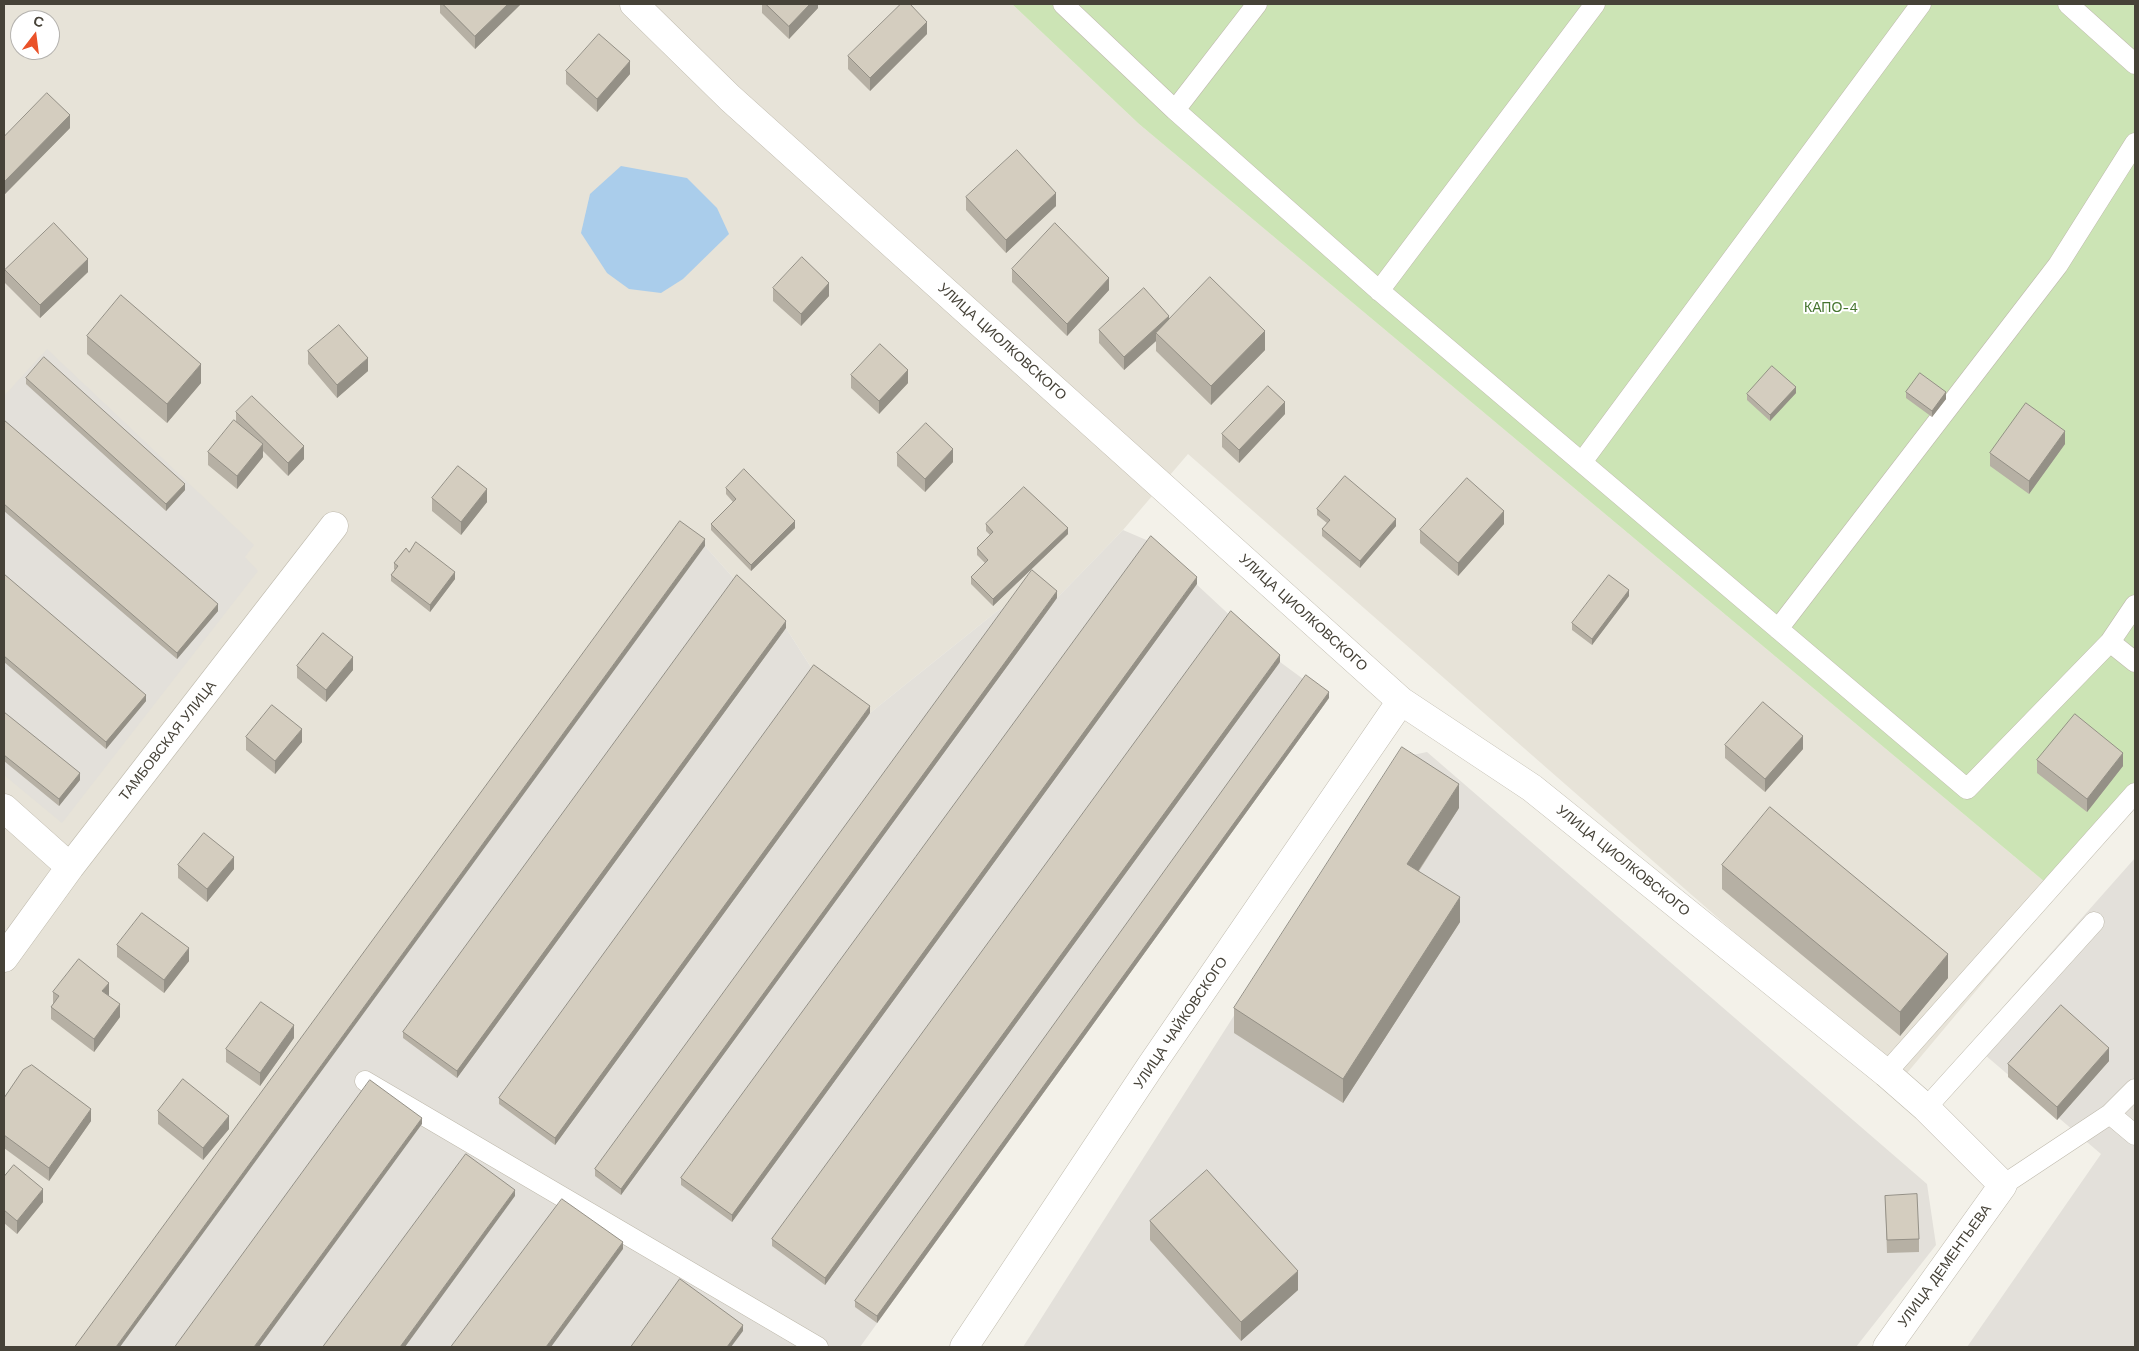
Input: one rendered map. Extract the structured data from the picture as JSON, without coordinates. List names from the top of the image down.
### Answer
{
  "streets": {
    "street": [
      "УЛИЦА ЦИОЛКОВСКОГО",
      "ТАМБОВСКАЯ УЛИЦА",
      "УЛИЦА ЧАЙКОВСКОГО",
      "УЛИЦА ДЕМЕНТЬЕВА"
    ]
  },
  "crossings": [
    ["УЛИЦА ЦИОЛКОВСКОГО", "УЛИЦА ЧАЙКОВСКОГО"],
    ["УЛИЦА ЦИОЛКОВСКОГО", "УЛИЦА ДЕМЕНТЬЕВА"]
  ],
  "parks": ["КАПО-4"],
  "north": "top"
}
